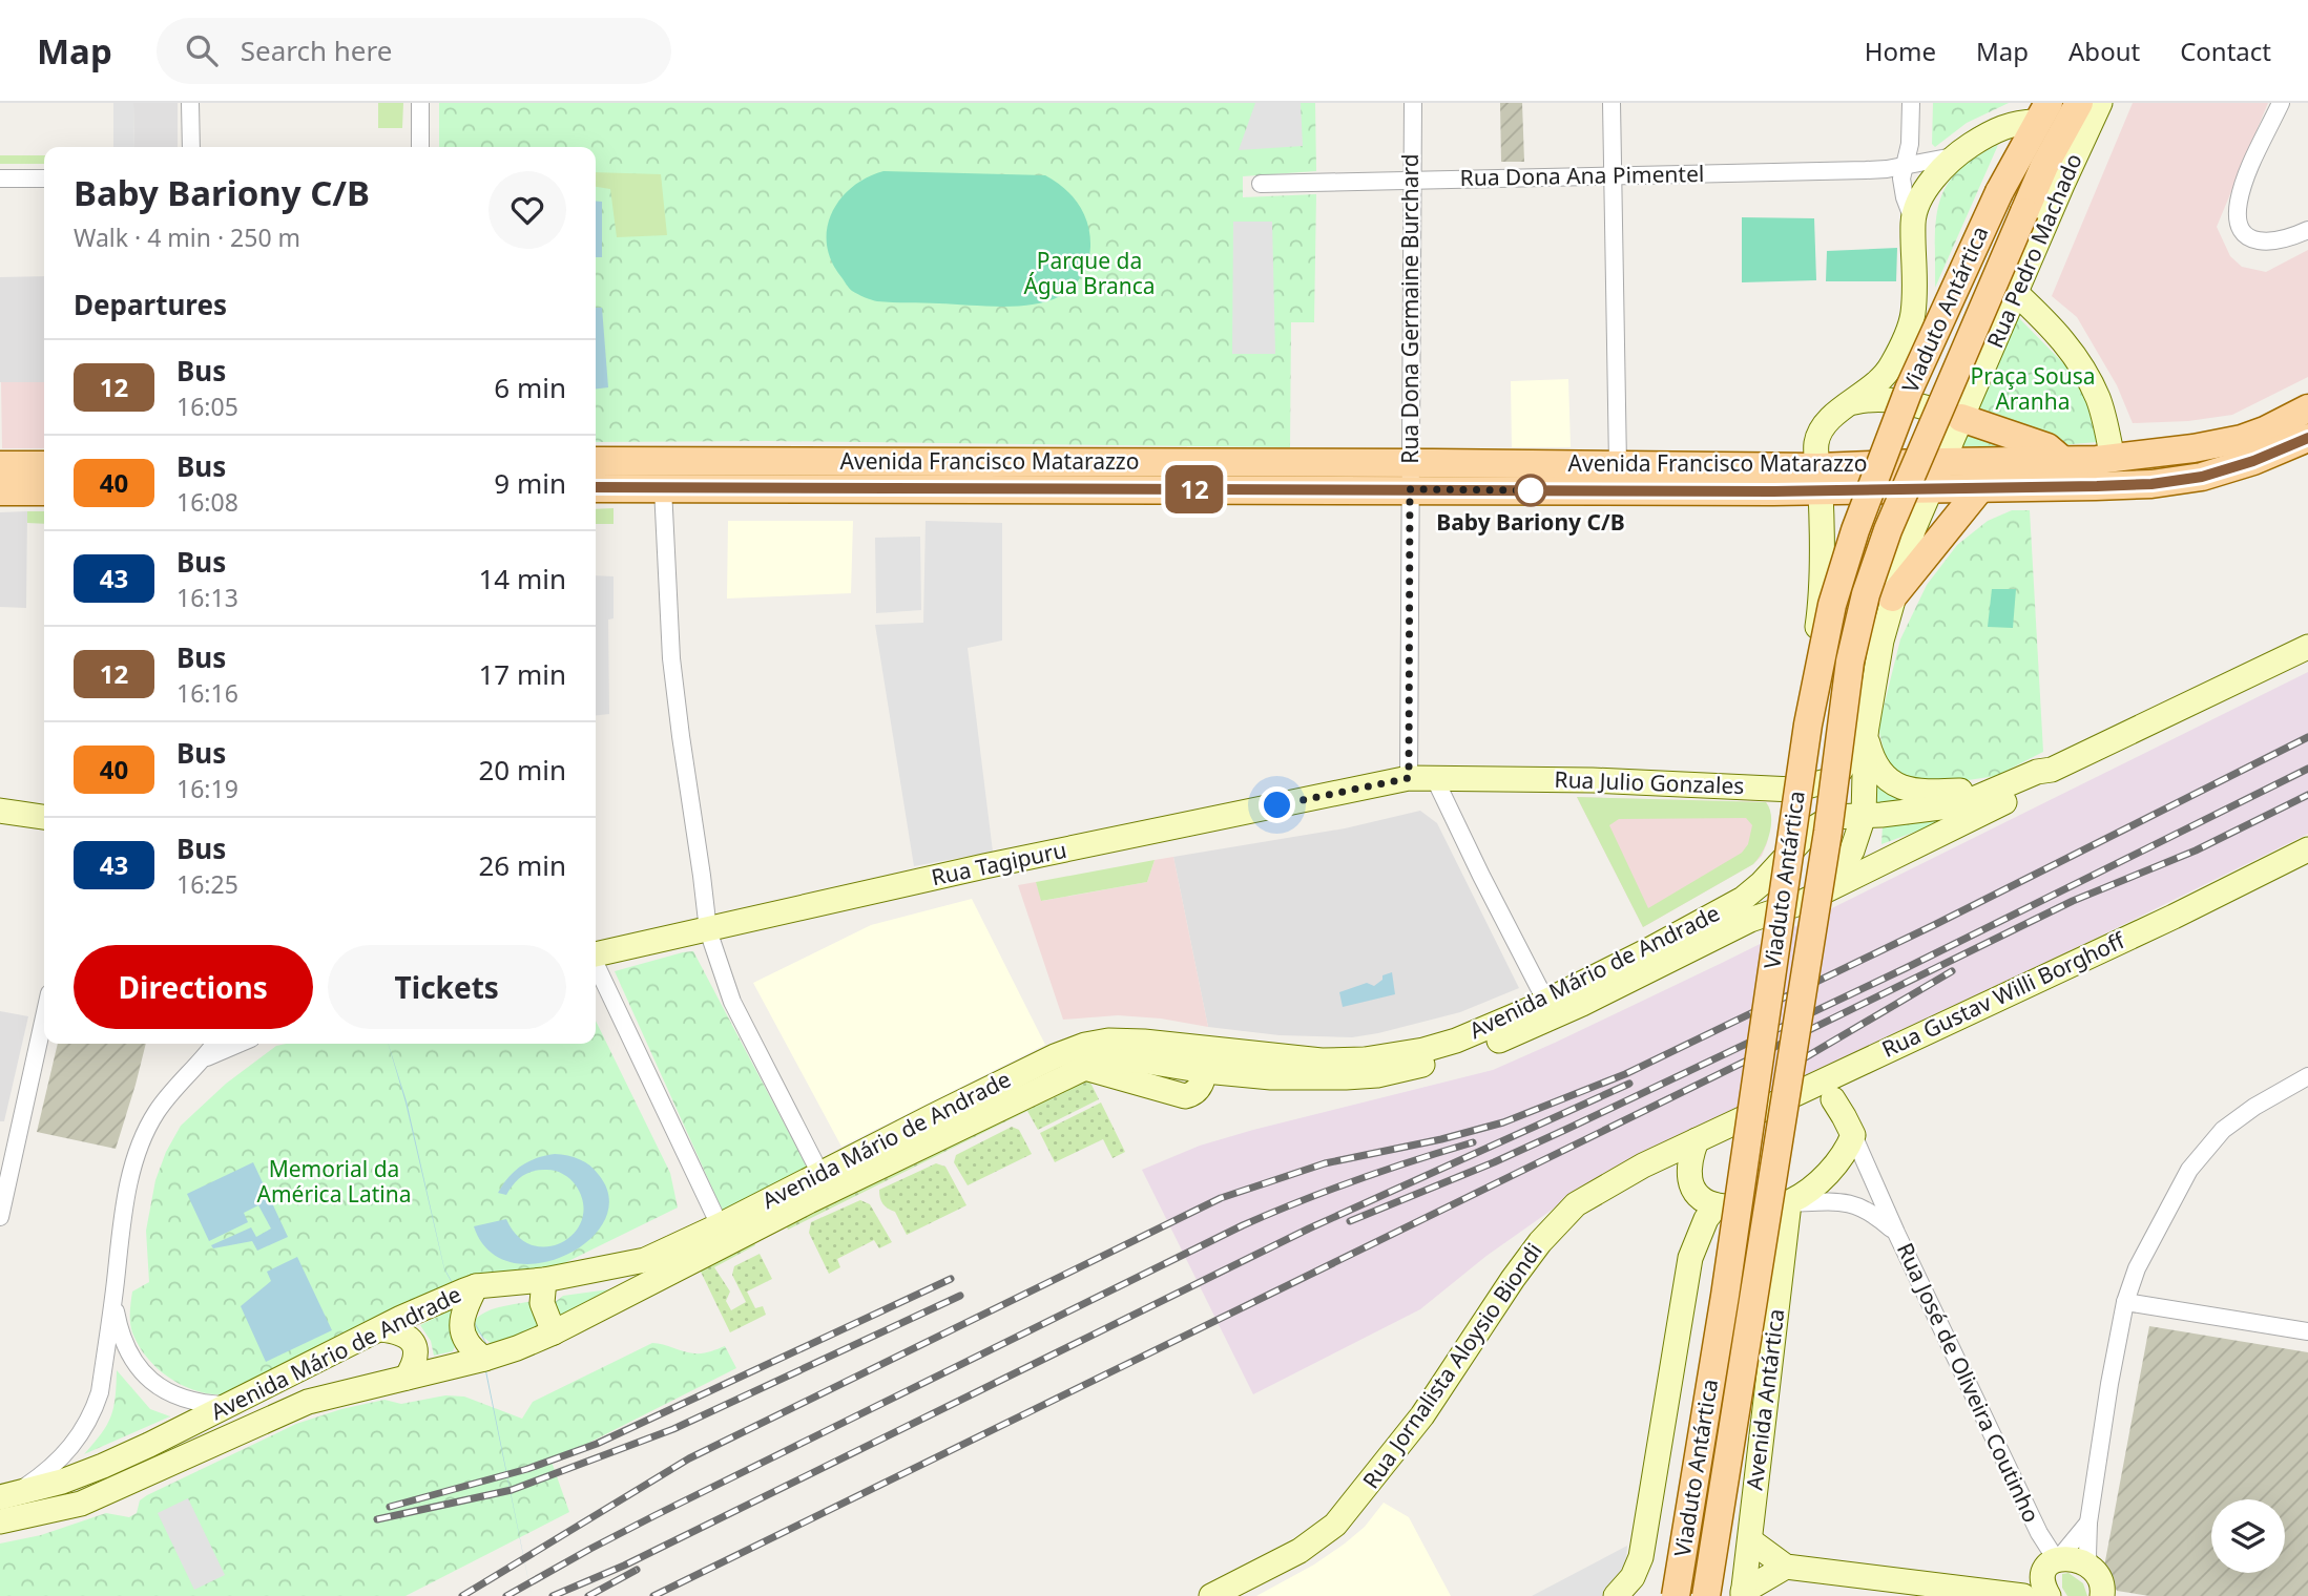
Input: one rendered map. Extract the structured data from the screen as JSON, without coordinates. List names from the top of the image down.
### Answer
{
  "streets": {
    "main road": ["Viaduto Antártica", "Avenida Francisco Matarazzo"],
    "street": [
      "Rua Dona Ana Pimentel",
      "Rua Pedro Machado",
      "Rua Dona Germaine Burchard",
      "Rua Julio Gonzales",
      "Rua Tagipuru",
      "Avenida Mário de Andrade",
      "Rua Gustav Willi Borghoff",
      "Rua Jornalista Aloysio Biondi",
      "Rua José de Oliveira Coutinho",
      "Avenida Antártica"
    ]
  },
  "crossings": [
    ["Rua Dona Ana Pimentel", "Rua Dona Germaine Burchard"],
    ["Rua Pedro Machado", "Avenida Francisco Matarazzo"],
    ["Rua Pedro Machado", "Rua Julio Gonzales"],
    ["Rua Pedro Machado", "Avenida Mário de Andrade"],
    ["Rua Dona Germaine Burchard", "Avenida Francisco Matarazzo"],
    ["Rua Dona Germaine Burchard", "Rua Julio Gonzales"],
    ["Rua Dona Germaine Burchard", "Rua Tagipuru"],
    ["Rua Julio Gonzales", "Rua Tagipuru"],
    ["Rua Gustav Willi Borghoff", "Rua Jornalista Aloysio Biondi"],
    ["Rua José de Oliveira Coutinho", "Avenida Antártica"]
  ],
  "parks": ["Parque da Água Branca", "Praça Sousa Aranha", "Memorial da América Latina"],
  "places": ["Baby Bariony C/B"],
  "lines": ["bus line 12"],
  "page": {
    "header": "Map",
    "search": "Search here",
    "nav": [
      "Home",
      "Map",
      "About",
      "Contact"
    ],
    "on_map": "12",
    "heading": [
      ["Baby Bariony C/B", "Walk · 4 min · 250 m"],
      "Departures"
    ],
    "list": [
      {
        "mark": "12",
        "name": "Bus",
        "note": "16:05",
        "value": "6 min"
      },
      {
        "mark": "40",
        "name": "Bus",
        "note": "16:08",
        "value": "9 min"
      },
      {
        "mark": "43",
        "name": "Bus",
        "note": "16:13",
        "value": "14 min"
      },
      {
        "mark": "12",
        "name": "Bus",
        "note": "16:16",
        "value": "17 min"
      },
      {
        "mark": "40",
        "name": "Bus",
        "note": "16:19",
        "value": "20 min"
      },
      {
        "mark": "43",
        "name": "Bus",
        "note": "16:25",
        "value": "26 min"
      }
    ],
    "buttons": ["Directions", "Tickets"]
  }
}
